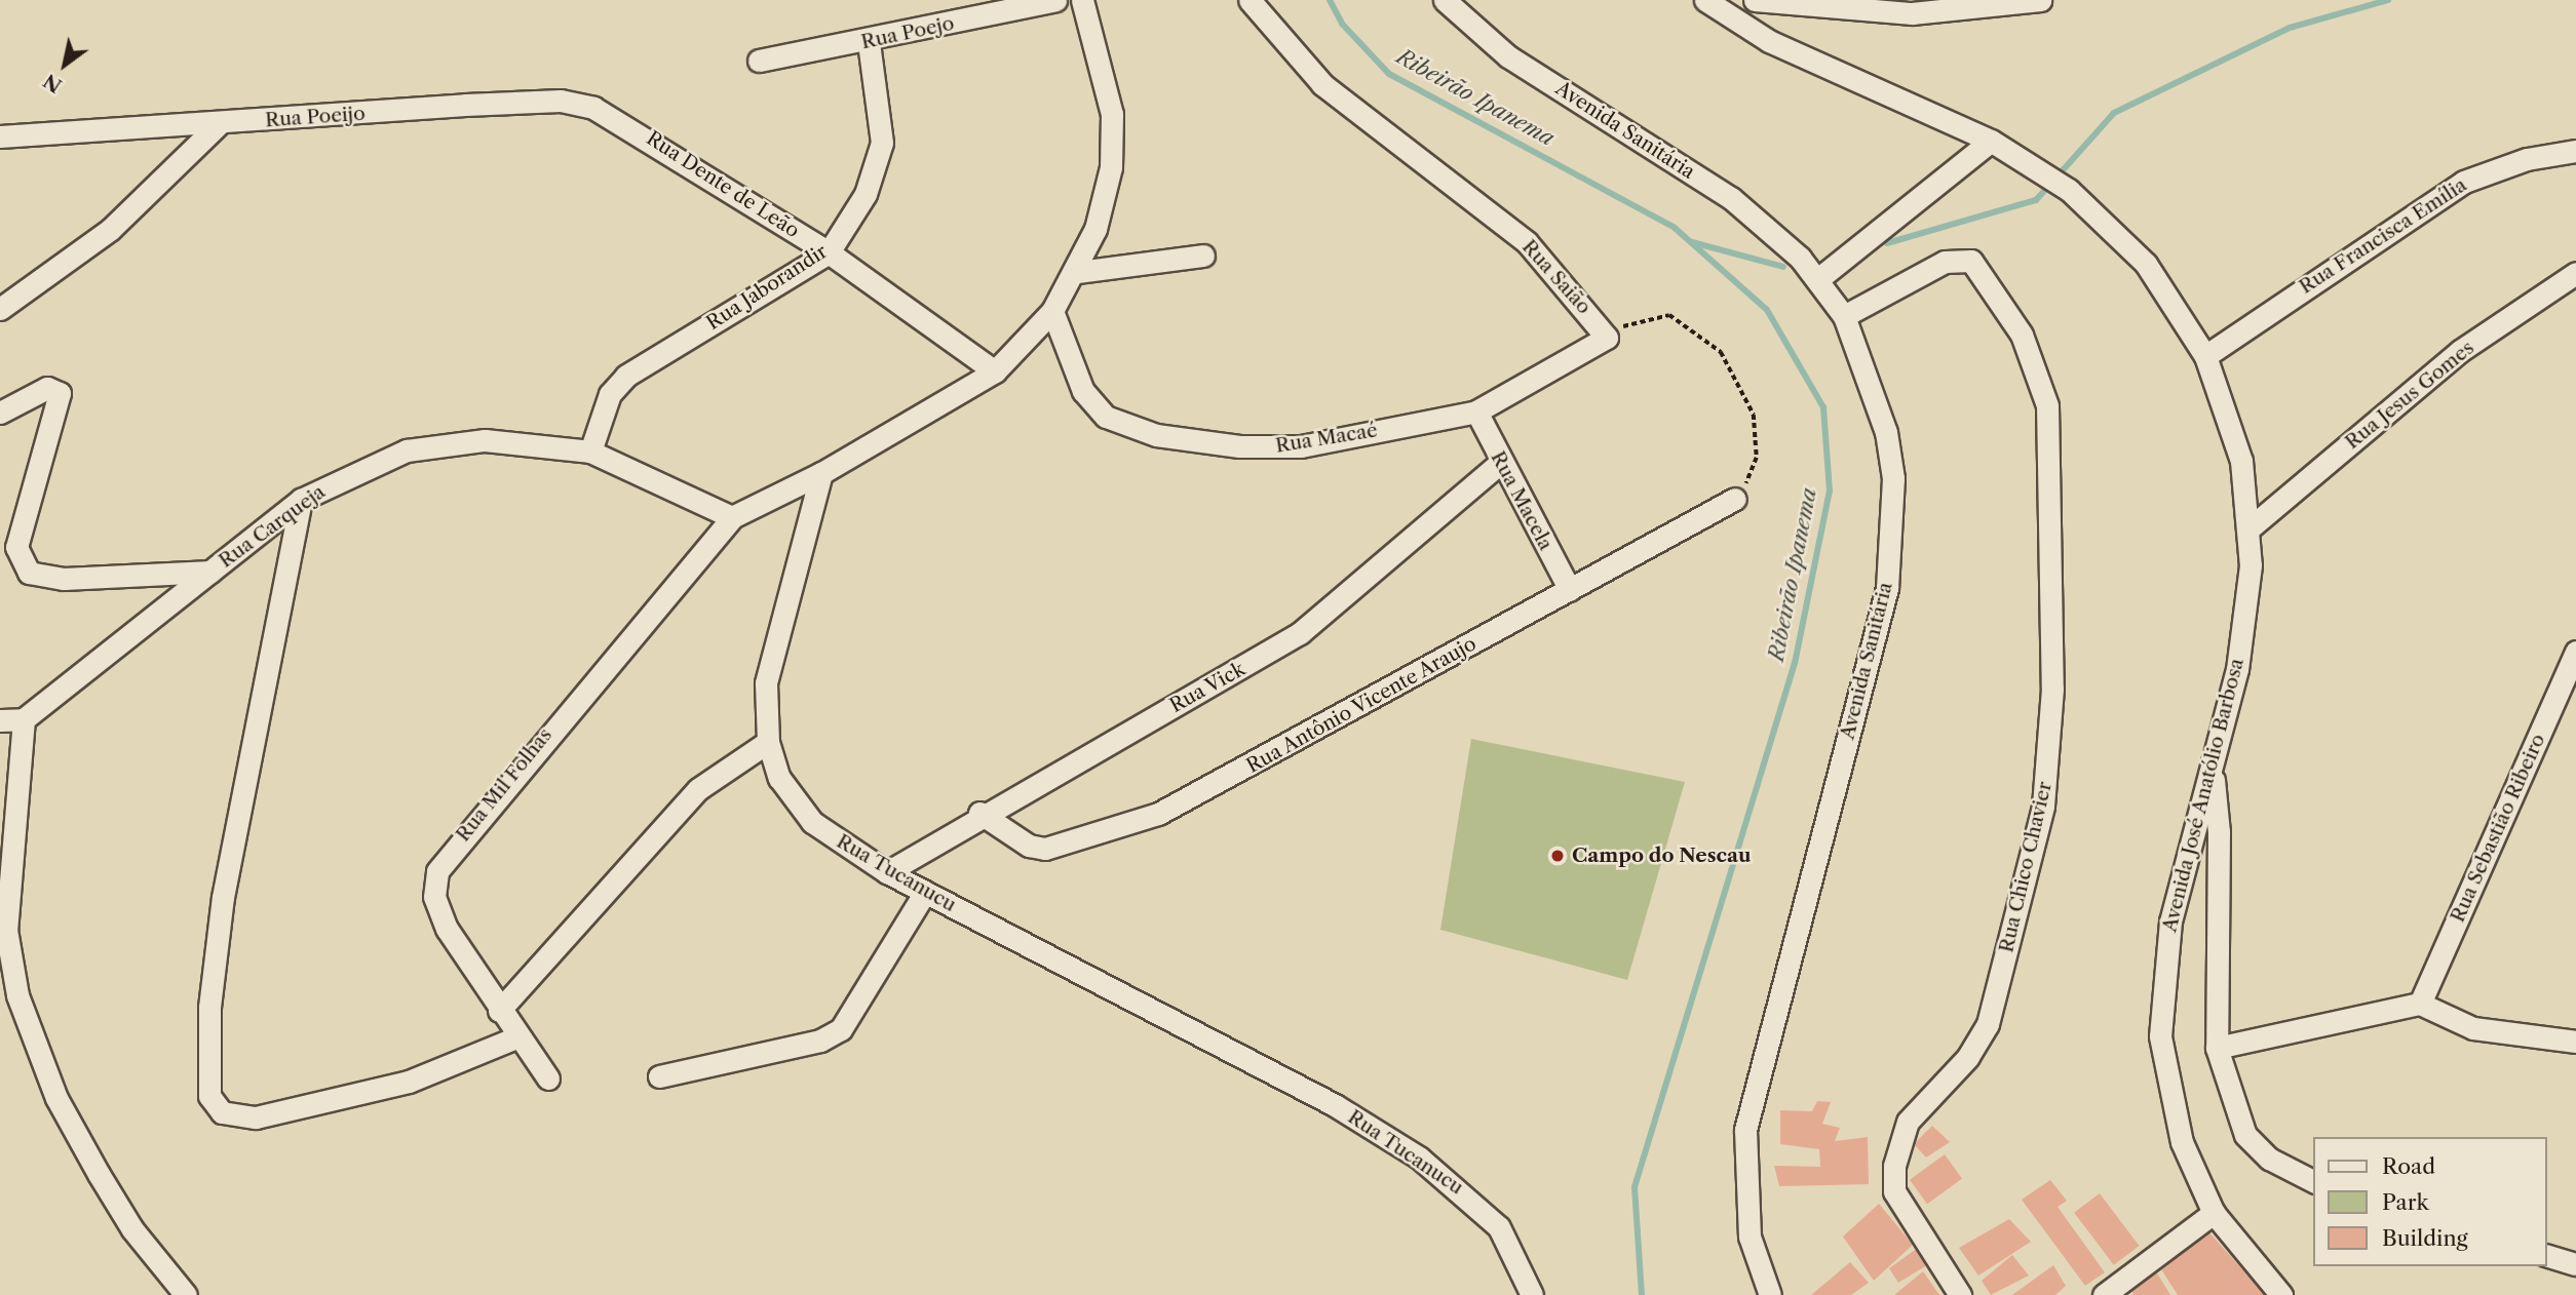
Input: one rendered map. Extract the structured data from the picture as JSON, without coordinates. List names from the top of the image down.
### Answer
{
  "streets": {
    "street": [
      "Rua Poejo",
      "Rua Poeijo",
      "Avenida Sanitária",
      "Rua Dente de Leão",
      "Rua Francisca Emília",
      "Rua Saião",
      "Rua Jaborandir",
      "Rua Jesus Gomes",
      "Rua Macaé",
      "Rua Macela",
      "Rua Carqueja",
      "Rua Vick",
      "Rua Antônio Vicente Araujo",
      "Rua Mil Folhas",
      "Avenida José Anatólio Barbosa",
      "Rua Sebastião Ribeiro",
      "Rua Chico Chavier",
      "Rua Tucanucu"
    ]
  },
  "crossings": [
    ["Rua Poejo", "Rua Jaborandir"],
    ["Rua Poeijo", "Rua Dente de Leão"],
    ["Avenida Sanitária", "Rua Chico Chavier"],
    ["Rua Dente de Leão", "Rua Jaborandir"],
    ["Rua Francisca Emília", "Avenida José Anatólio Barbosa"],
    ["Rua Saião", "Rua Macaé"],
    ["Rua Jaborandir", "Rua Carqueja"],
    ["Rua Jesus Gomes", "Avenida José Anatólio Barbosa"],
    ["Rua Macaé", "Rua Macela"],
    ["Rua Macela", "Rua Vick"],
    ["Rua Macela", "Rua Antônio Vicente Araujo"],
    ["Rua Carqueja", "Rua Mil Folhas"],
    ["Rua Vick", "Rua Antônio Vicente Araujo"],
    ["Rua Vick", "Rua Tucanucu"]
  ],
  "water": ["Ribeirão Ipanema"],
  "places": ["Campo do Nescau"],
  "legend": ["Road", "Park", "Building"],
  "north": "bottom left"
}
